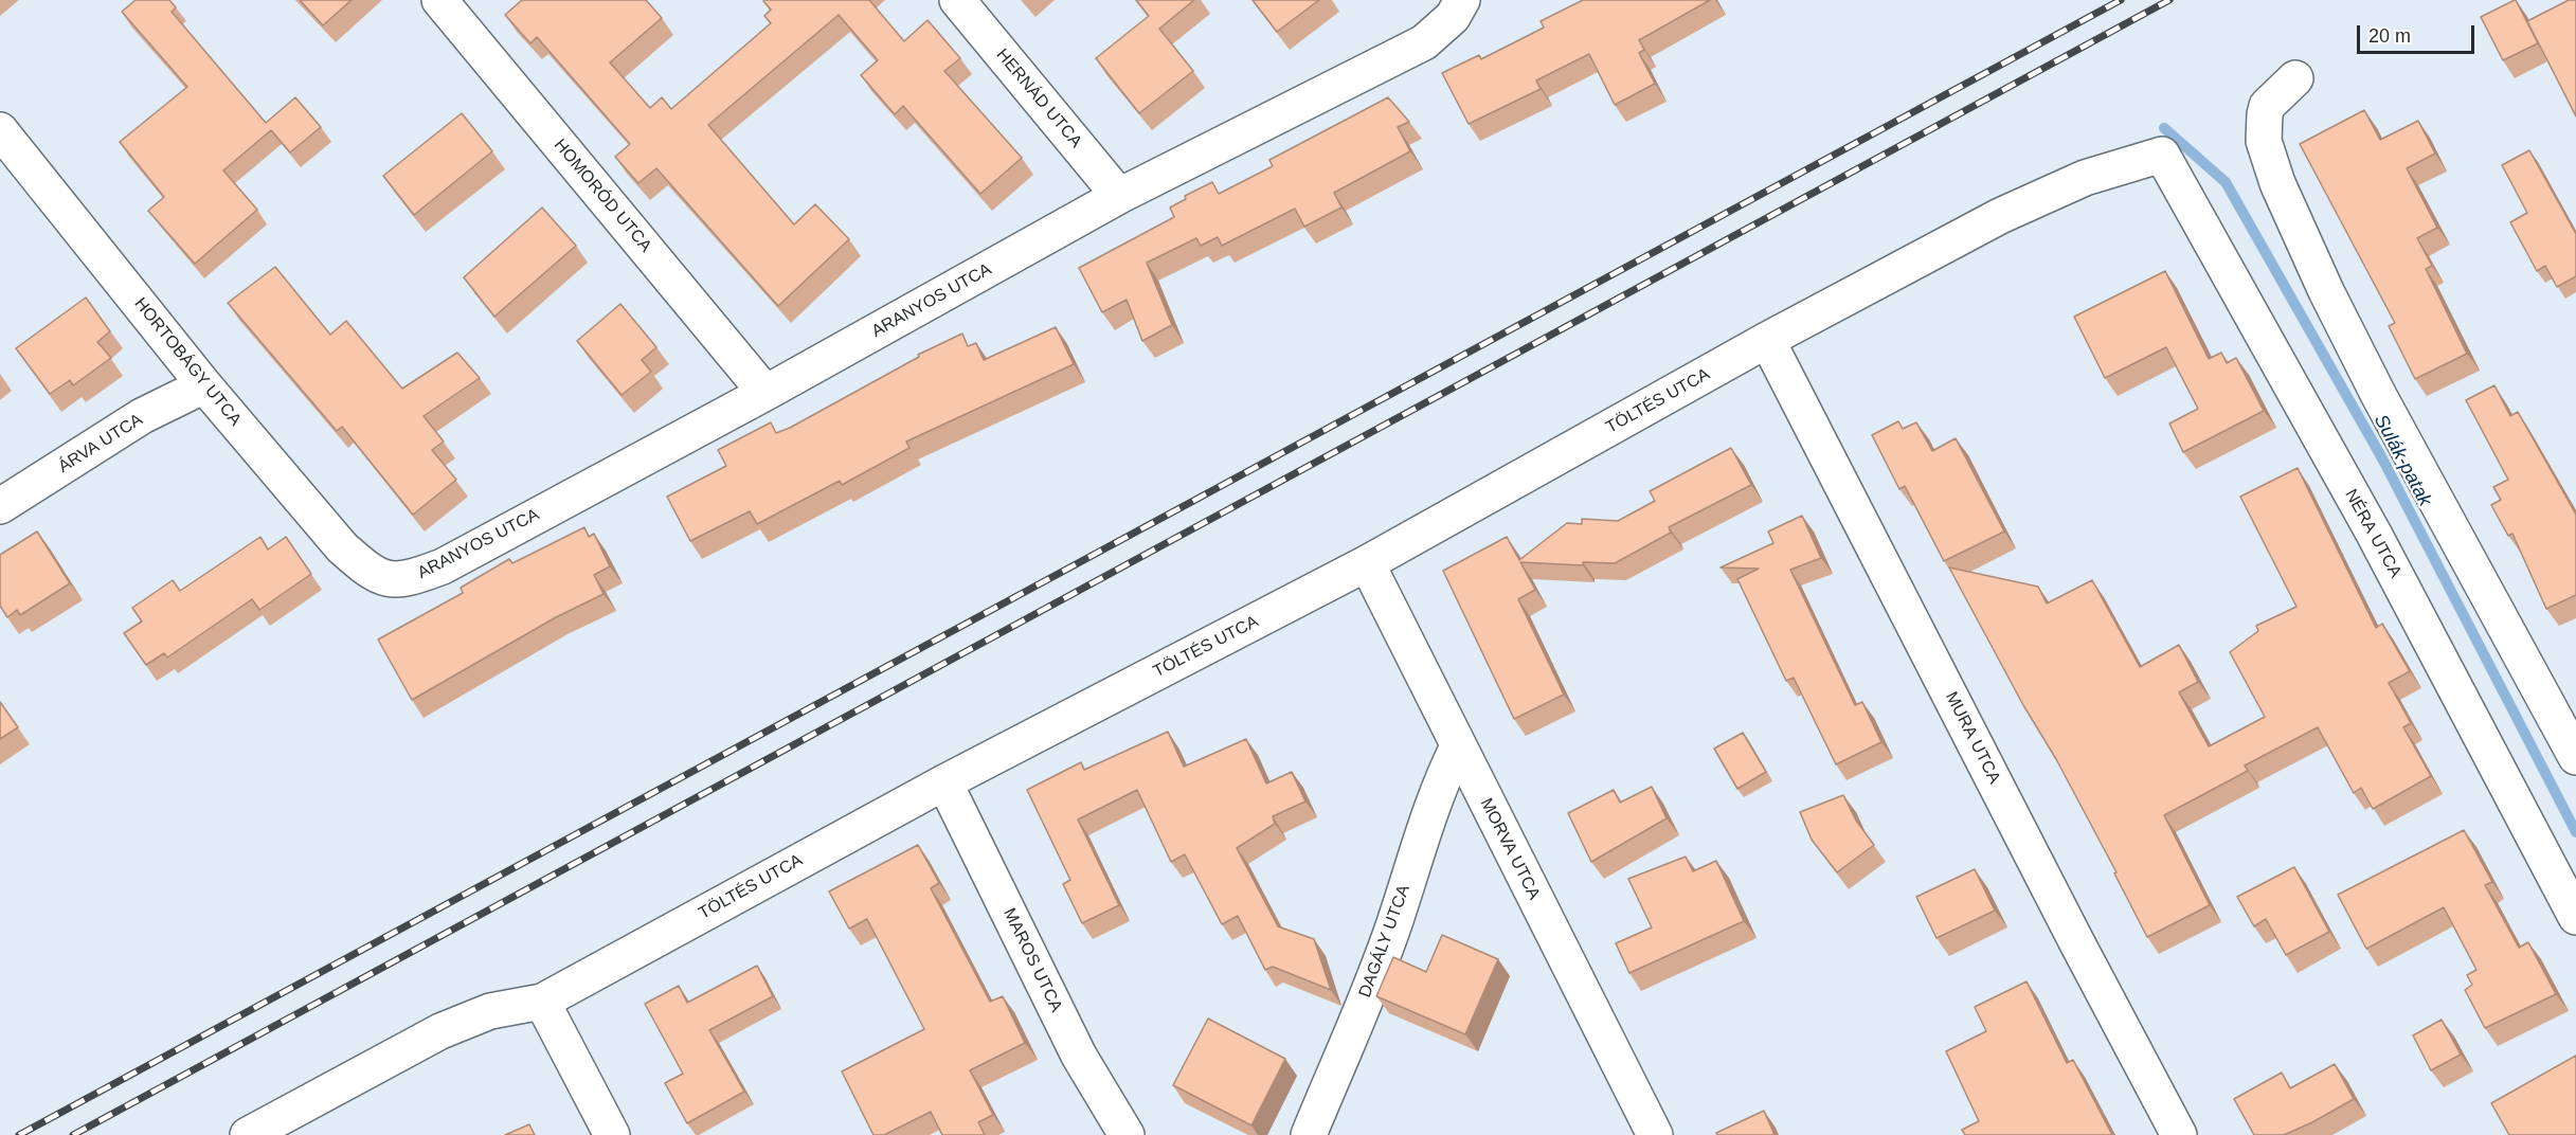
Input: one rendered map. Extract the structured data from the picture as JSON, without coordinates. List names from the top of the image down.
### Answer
{
  "streets": {
    "street": [
      "HERNÁD UTCA",
      "HOMORÓD UTCA",
      "ARANYOS UTCA",
      "HORTOBÁGY UTCA",
      "TÖLTÉS UTCA",
      "ÁRVA UTCA",
      "NÉRA UTCA",
      "MURA UTCA",
      "MORVA UTCA",
      "DAGÁLY UTCA",
      "MAROS UTCA"
    ]
  },
  "crossings": [
    ["HERNÁD UTCA", "ARANYOS UTCA"],
    ["HOMORÓD UTCA", "ARANYOS UTCA"],
    ["ARANYOS UTCA", "HORTOBÁGY UTCA"],
    ["HORTOBÁGY UTCA", "ÁRVA UTCA"],
    ["TÖLTÉS UTCA", "NÉRA UTCA"],
    ["TÖLTÉS UTCA", "MURA UTCA"],
    ["TÖLTÉS UTCA", "MORVA UTCA"],
    ["TÖLTÉS UTCA", "MAROS UTCA"],
    ["MORVA UTCA", "DAGÁLY UTCA"]
  ],
  "water": ["Sulák-patak"],
  "scale_bar": "20 m"
}
